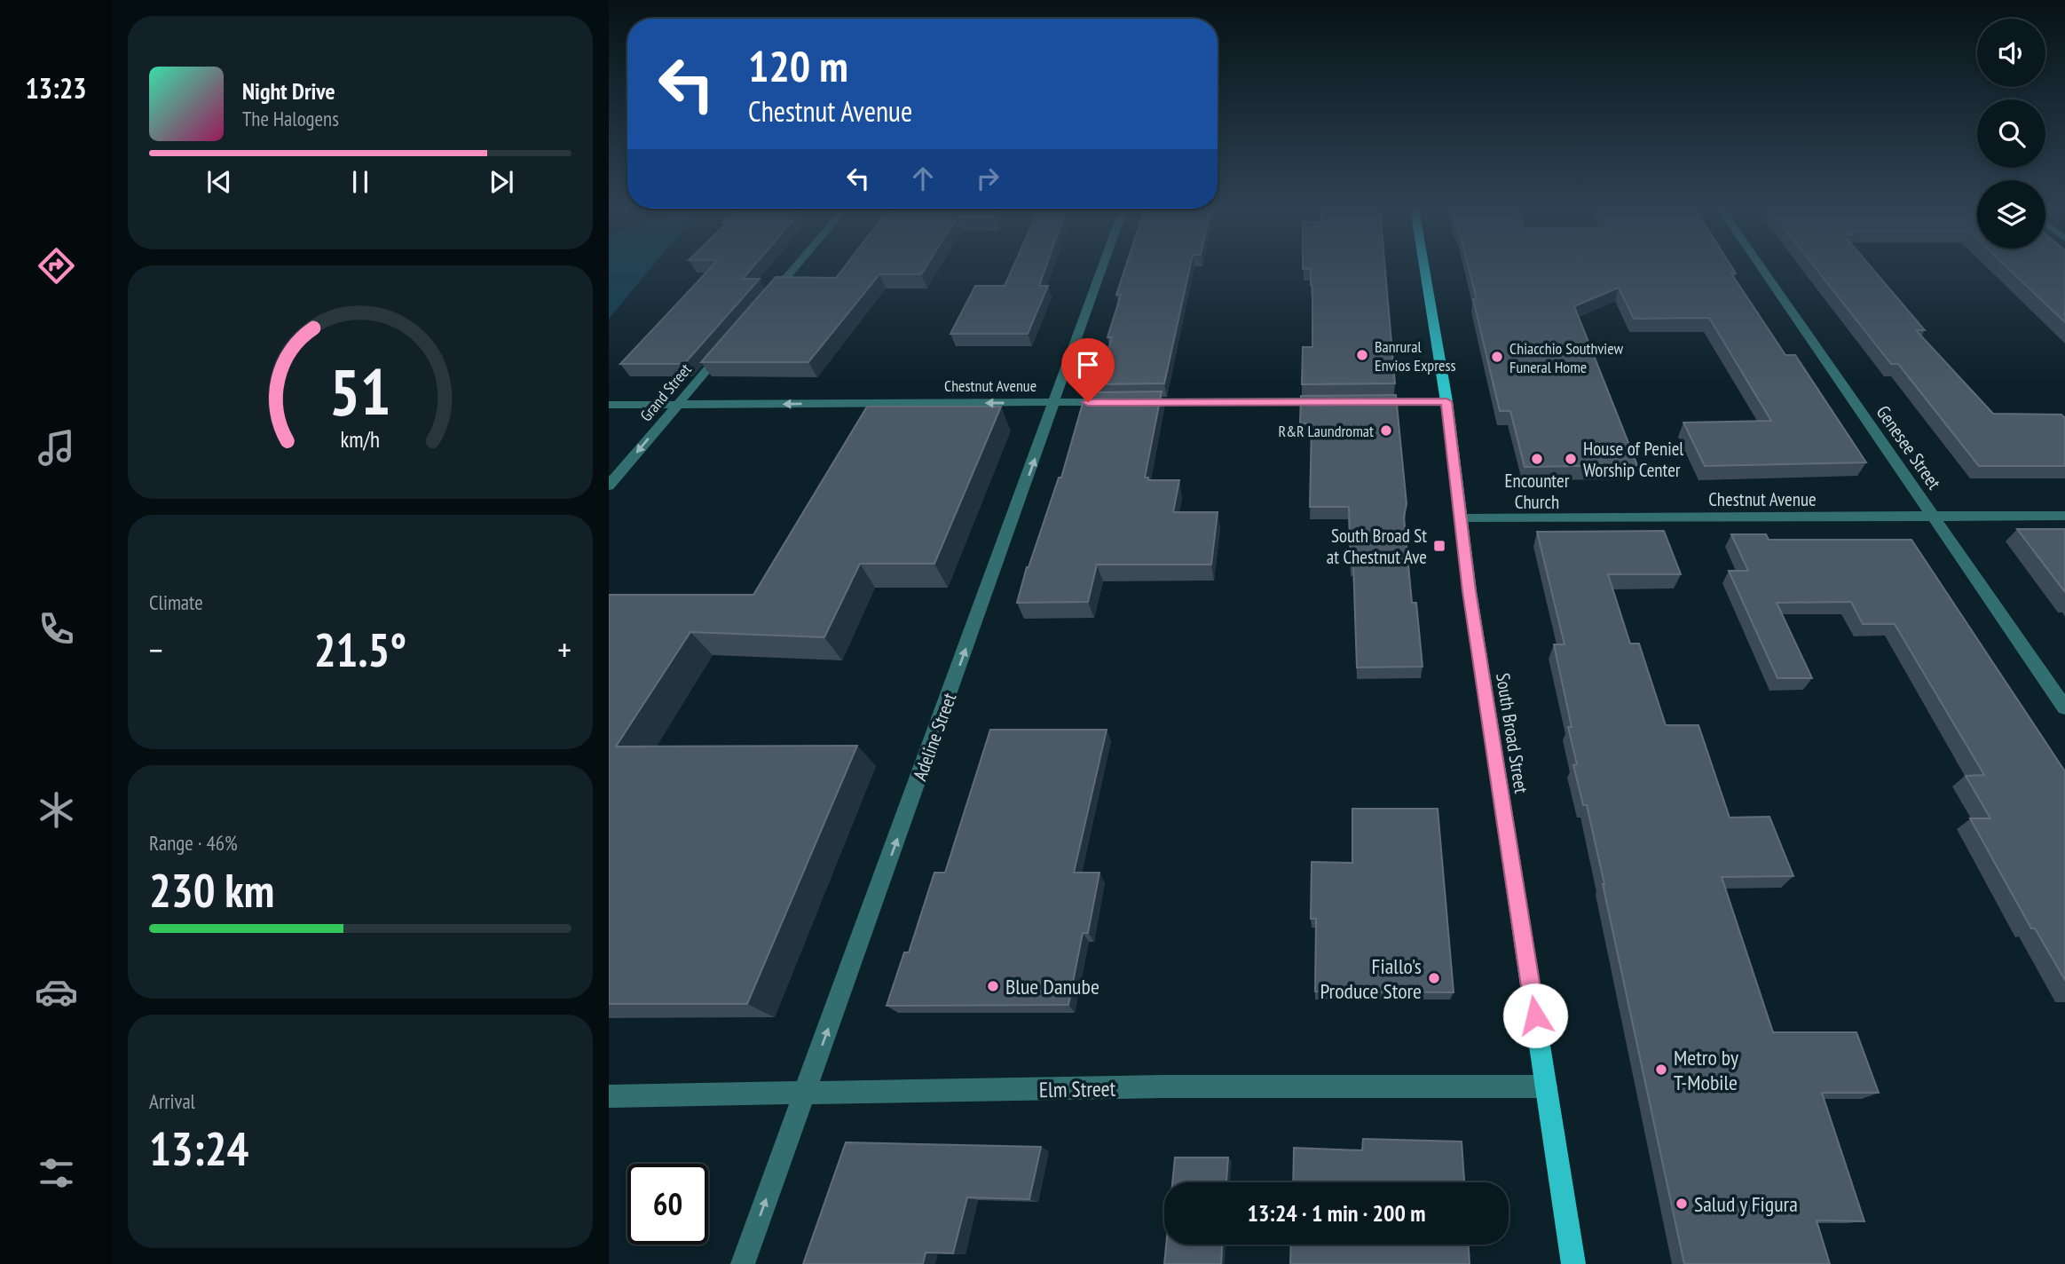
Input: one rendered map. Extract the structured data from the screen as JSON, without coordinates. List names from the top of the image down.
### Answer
{
  "streets": {
    "main road": ["South Broad Street"],
    "street": [
      "Chestnut Avenue",
      "Grand Street",
      "Genesee Street",
      "Adeline Street",
      "Elm Street"
    ]
  },
  "crossings": [
    ["Chestnut Avenue", "Grand Street"],
    ["Chestnut Avenue", "Genesee Street"],
    ["Chestnut Avenue", "South Broad Street"],
    ["Chestnut Avenue", "Adeline Street"],
    ["South Broad Street", "Elm Street"],
    ["Adeline Street", "Elm Street"]
  ],
  "one_way": ["Grand Street", "Adeline Street"],
  "places": {
    "other": [
      "Banrural Envios Express",
      "Chiacchio Southview Funeral Home",
      "R&R Laundromat",
      "Encounter Church",
      "House of Peniel Worship Center",
      "Fiallo's Produce Store",
      "Blue Danube",
      "Metro by T-Mobile",
      "Salud y Figura"
    ],
    "transit": ["South Broad St at Chestnut Ave"]
  },
  "page": {
    "tabs": "13:23",
    "turn": ["120 m", "Chestnut Avenue"],
    "song": ["Night Drive", "The Halogens"],
    "tile": [
      "Climate",
      ["Range · 46%", "230 km"],
      ["Arrival", "13:24"]
    ],
    "heat": ["−", "21.5°", "+"],
    "limit": "60",
    "trip": "13:24 · 1 min · 200 m",
    "gauge": ["51", "km/h"]
  }
}
